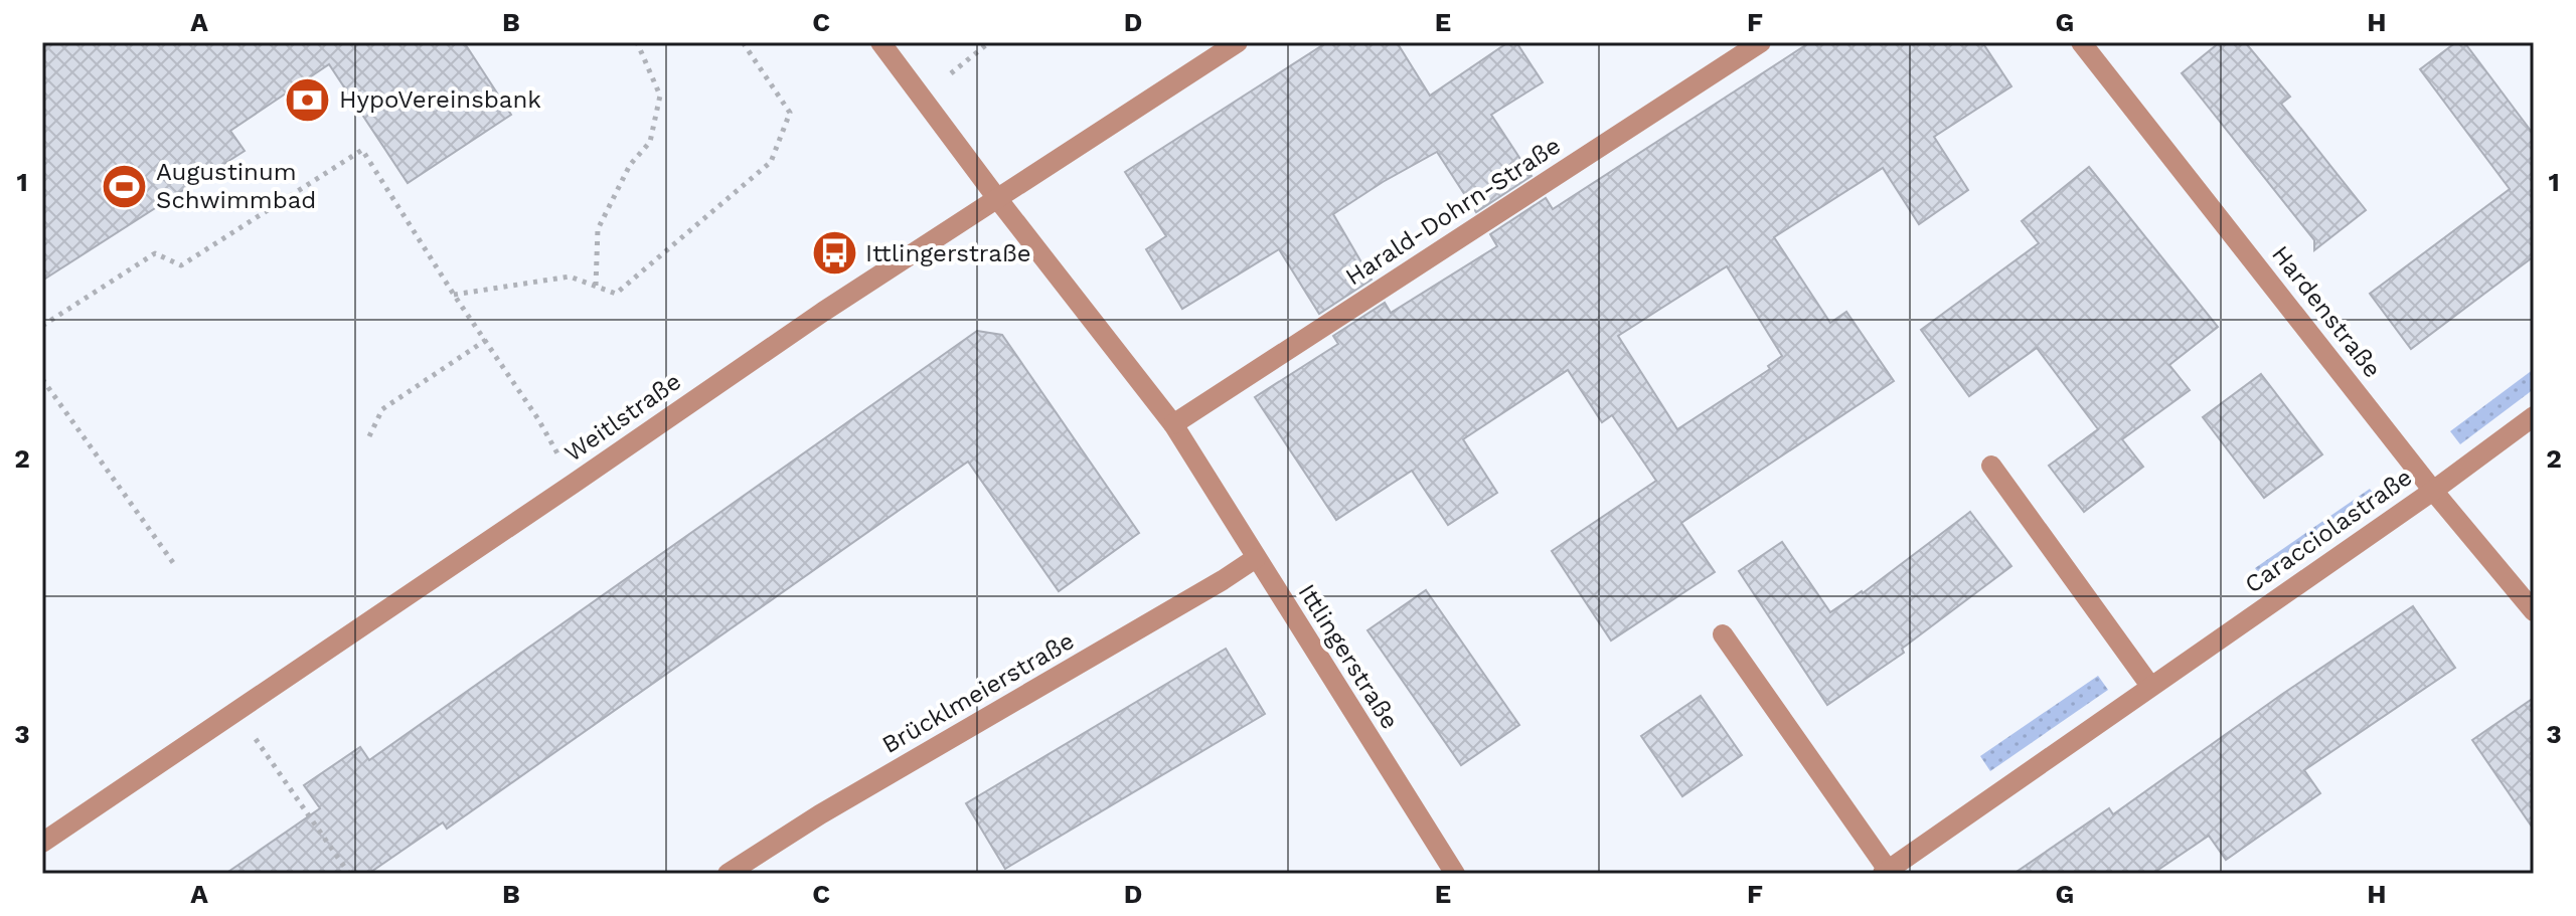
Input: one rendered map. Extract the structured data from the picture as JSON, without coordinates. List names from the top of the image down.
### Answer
{
  "streets": {
    "street": [
      "Harald-Dohrn-Straße",
      "Hardenstraße",
      "Weitlstraße",
      "Caracciolastraße",
      "Ittlingerstraße",
      "Brücklmeierstraße"
    ]
  },
  "crossings": [
    ["Harald-Dohrn-Straße", "Ittlingerstraße"],
    ["Hardenstraße", "Caracciolastraße"],
    ["Weitlstraße", "Ittlingerstraße"],
    ["Ittlingerstraße", "Brücklmeierstraße"]
  ],
  "places": {
    "bank": ["HypoVereinsbank"],
    "sports": ["Augustinum Schwimmbad"],
    "bus stop": ["Ittlingerstraße"]
  },
  "grid": {
    "columns": [
      "A",
      "B",
      "C",
      "D",
      "E",
      "F",
      "G",
      "H"
    ],
    "rows": ["1", "2", "3"]
  }
}
